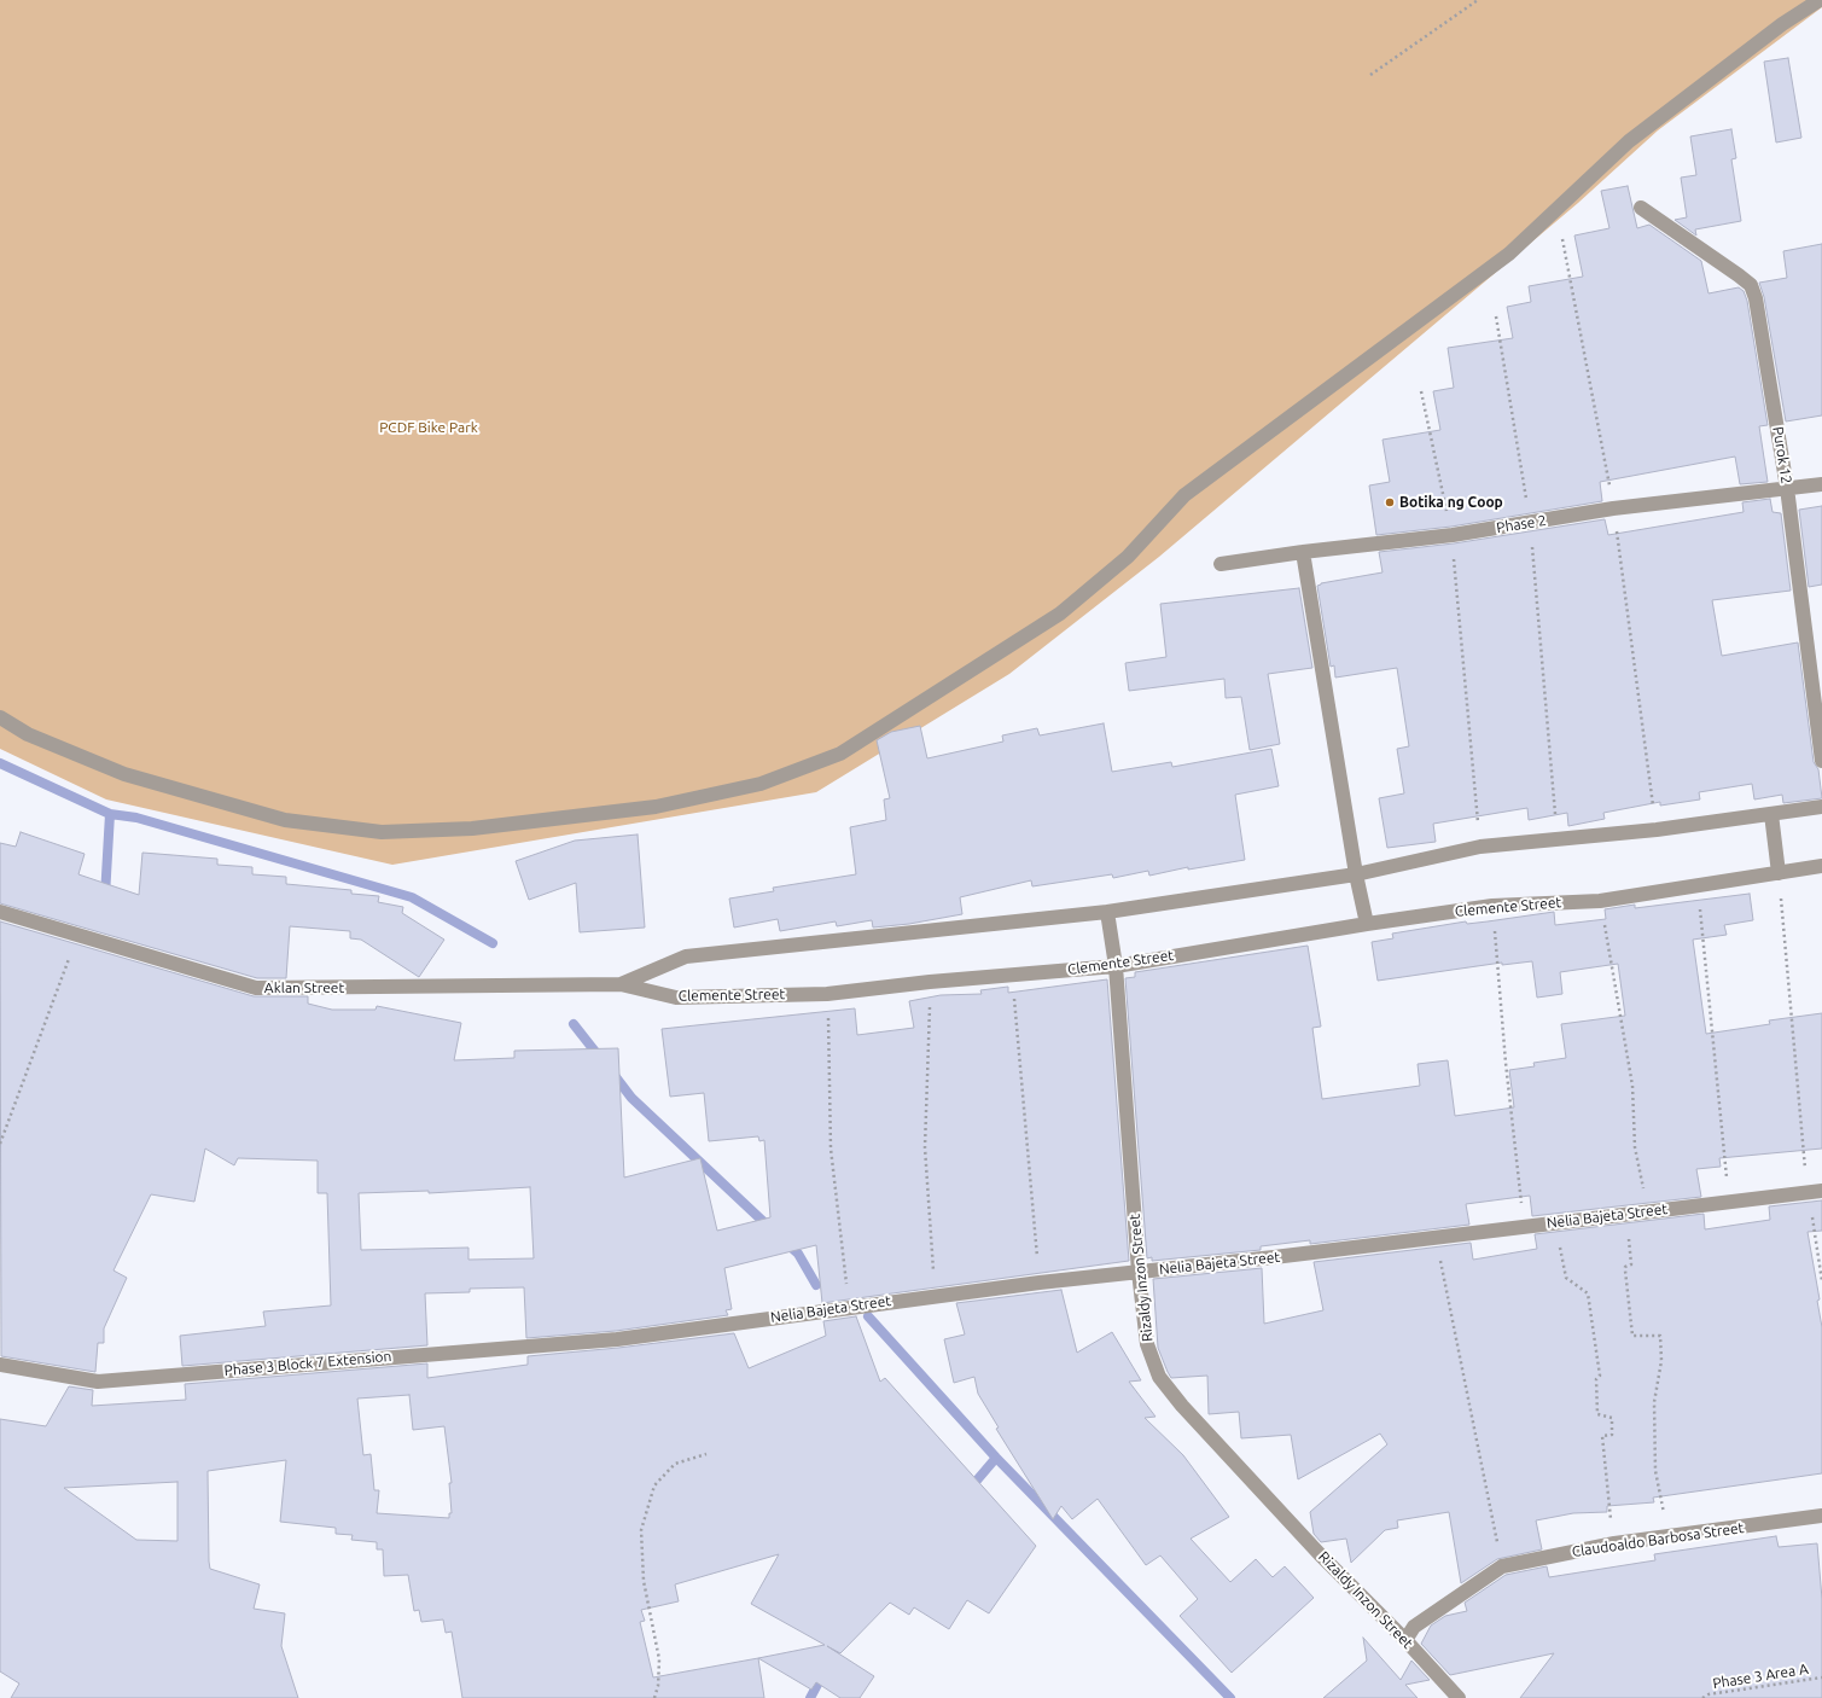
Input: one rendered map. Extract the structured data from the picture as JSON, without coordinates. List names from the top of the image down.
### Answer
{
  "streets": {
    "street": [
      "Purok 12",
      "Phase 2",
      "Clemente Street",
      "Aklan Street",
      "Nelia Bajeta Street",
      "Rizaldy Inzon Street",
      "Phase 3 Block 7 Extension",
      "Claudoaldo Barbosa Street"
    ],
    "path": ["Phase 3 Area A"]
  },
  "crossings": [
    ["Purok 12", "Phase 2"],
    ["Clemente Street", "Aklan Street"],
    ["Clemente Street", "Rizaldy Inzon Street"],
    ["Nelia Bajeta Street", "Rizaldy Inzon Street"],
    ["Nelia Bajeta Street", "Phase 3 Block 7 Extension"],
    ["Rizaldy Inzon Street", "Claudoaldo Barbosa Street"]
  ],
  "parks": ["PCDF Bike Park"],
  "places": ["Botika ng Coop"]
}
